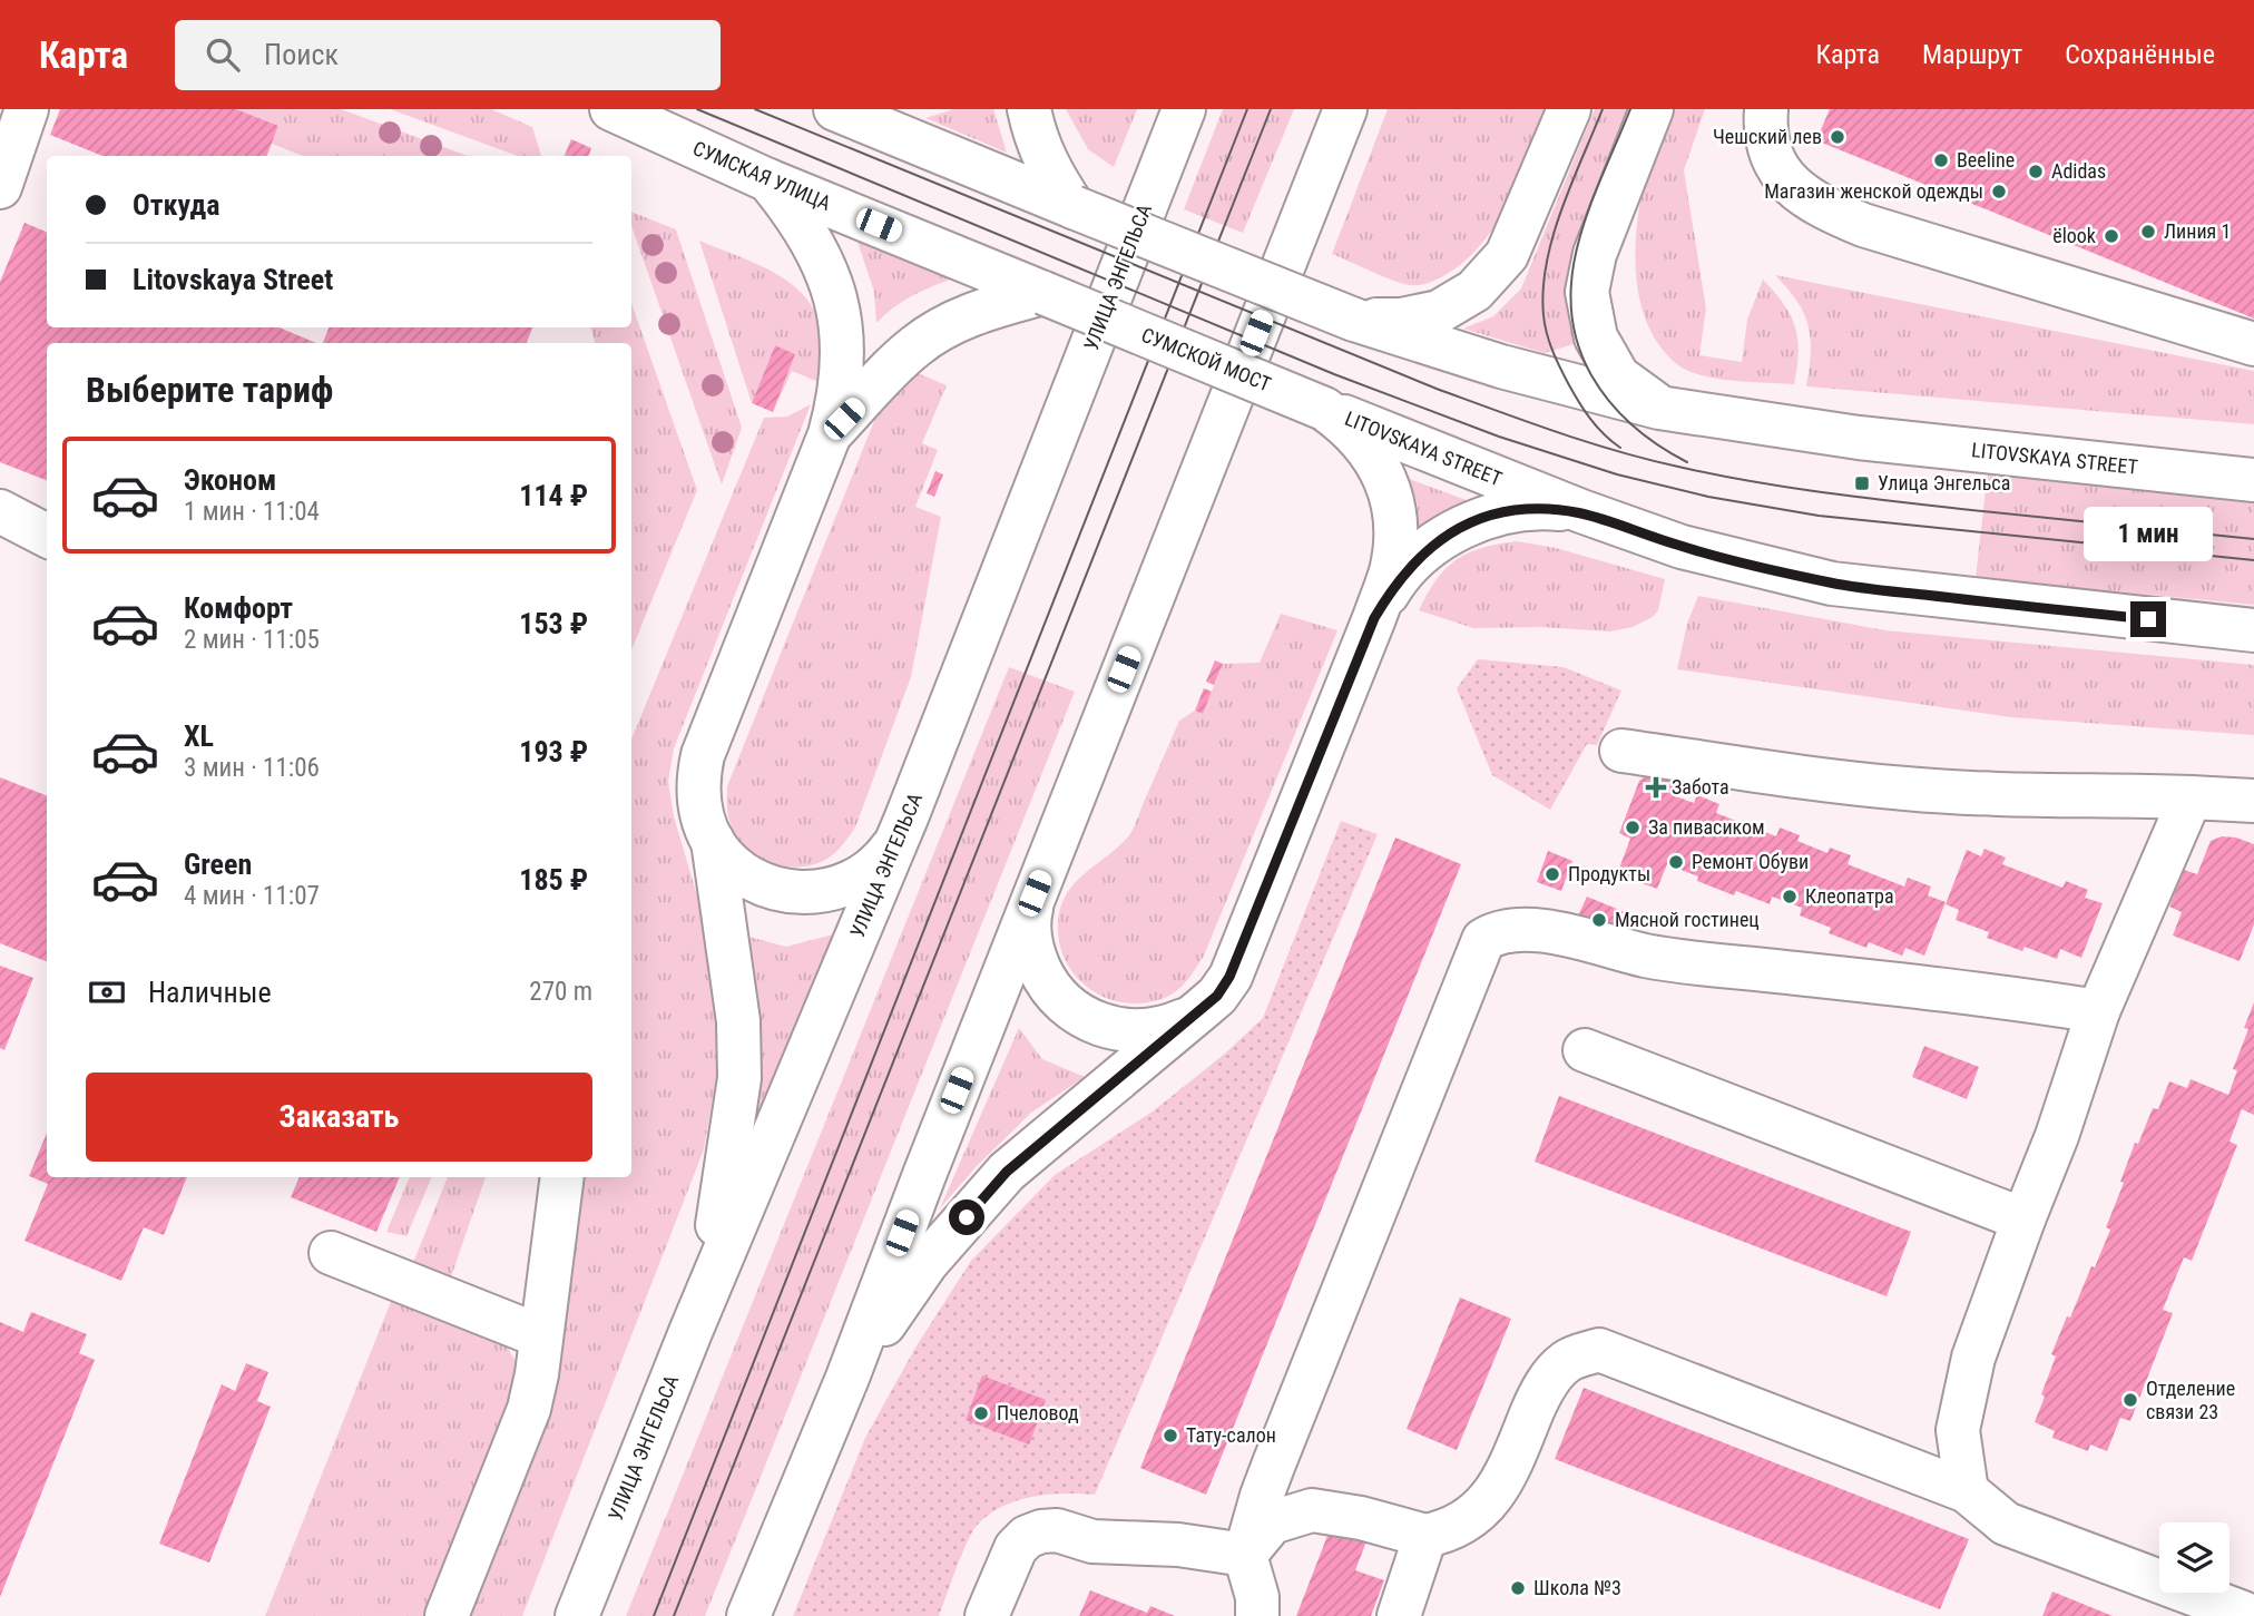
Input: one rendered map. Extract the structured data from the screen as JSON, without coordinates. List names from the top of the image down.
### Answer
{
  "streets": {
    "main road": [
      "СУМСКАЯ УЛИЦА",
      "УЛИЦА ЭНГЕЛЬСА",
      "СУМСКОЙ МОСТ",
      "LITOVSKAYA STREET"
    ]
  },
  "crossings": [
    ["СУМСКАЯ УЛИЦА", "СУМСКОЙ МОСТ"],
    ["СУМСКОЙ МОСТ", "LITOVSKAYA STREET"]
  ],
  "places": {
    "other": [
      "Чешский лев",
      "Beeline",
      "Adidas",
      "Магазин женской одежды",
      "Линия 1",
      "ёlook",
      "За пивасиком",
      "Ремонт Обуви",
      "Продукты",
      "Клеопатра",
      "Мясной гостинец",
      "Отделение связи 23",
      "Пчеловод",
      "Тату-салон",
      "Школа №3"
    ],
    "transit": ["Улица Энгельса"],
    "health": ["Забота"]
  },
  "page": {
    "header": "Карта",
    "search": "Поиск",
    "nav": ["Карта", "Маршрут", "Сохранённые"],
    "banner": ["Откуда", "Litovskaya Street"],
    "heading": "Выберите тариф",
    "list": [
      {
        "name": "Эконом",
        "note": "1 мин · 11:04",
        "value": "114 ₽"
      },
      {
        "name": "Комфорт",
        "note": "2 мин · 11:05",
        "value": "153 ₽"
      },
      {
        "name": "XL",
        "note": "3 мин · 11:06",
        "value": "193 ₽"
      },
      {
        "name": "Green",
        "note": "4 мин · 11:07",
        "value": "185 ₽"
      }
    ],
    "bubble": "1 мин",
    "pay": ["Наличные", "270 m"],
    "buttons": "Заказать"
  }
}
